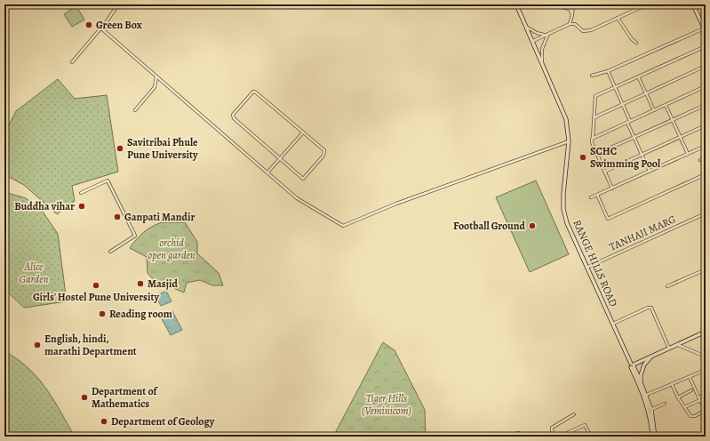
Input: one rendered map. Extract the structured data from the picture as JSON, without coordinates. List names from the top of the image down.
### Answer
{
  "streets": {
    "street": ["TANHAJI MARG", "RANGE HILLS ROAD"]
  },
  "crossings": [
    ["TANHAJI MARG", "RANGE HILLS ROAD"]
  ],
  "parks": ["orchid open garden", "Alice Garden", "Tiger Hills (Veminicom)"],
  "places": [
    "Green Box",
    "Savitribai Phule Pune University",
    "SCHC Swimming Pool",
    "Buddha vihar",
    "Ganpati Mandir",
    "Football Ground",
    "Masjid",
    "Girls' Hostel Pune University",
    "Reading room",
    "English, hindi, marathi Department",
    "Department of Mathematics",
    "Department of Geology"
  ]
}
